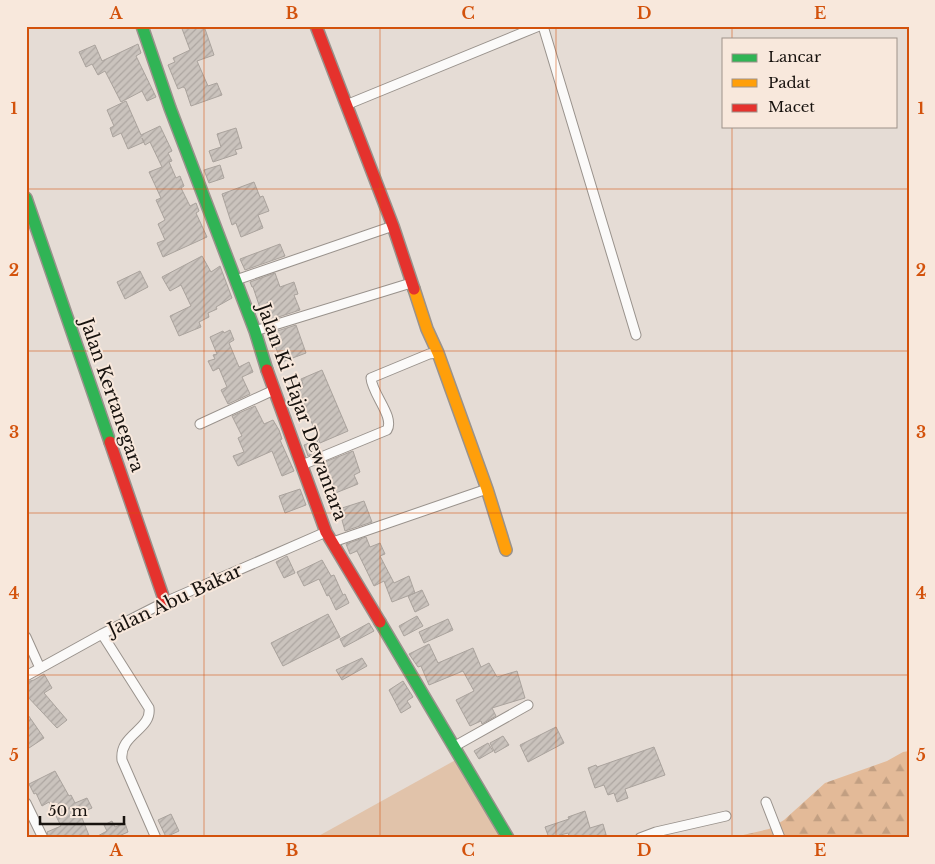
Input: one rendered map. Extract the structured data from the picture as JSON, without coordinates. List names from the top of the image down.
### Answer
{
  "streets": {
    "street": ["Jalan Kertanegara", "Jalan Ki Hajar Dewantara", "Jalan Abu Bakar"]
  },
  "crossings": [
    ["Jalan Kertanegara", "Jalan Abu Bakar"],
    ["Jalan Ki Hajar Dewantara", "Jalan Abu Bakar"]
  ],
  "legend": ["Lancar", "Padat", "Macet"],
  "scale_bar": "50 m",
  "grid": {
    "columns": [
      "A",
      "B",
      "C",
      "D",
      "E"
    ],
    "rows": [
      "1",
      "2",
      "3",
      "4",
      "5"
    ]
  }
}
